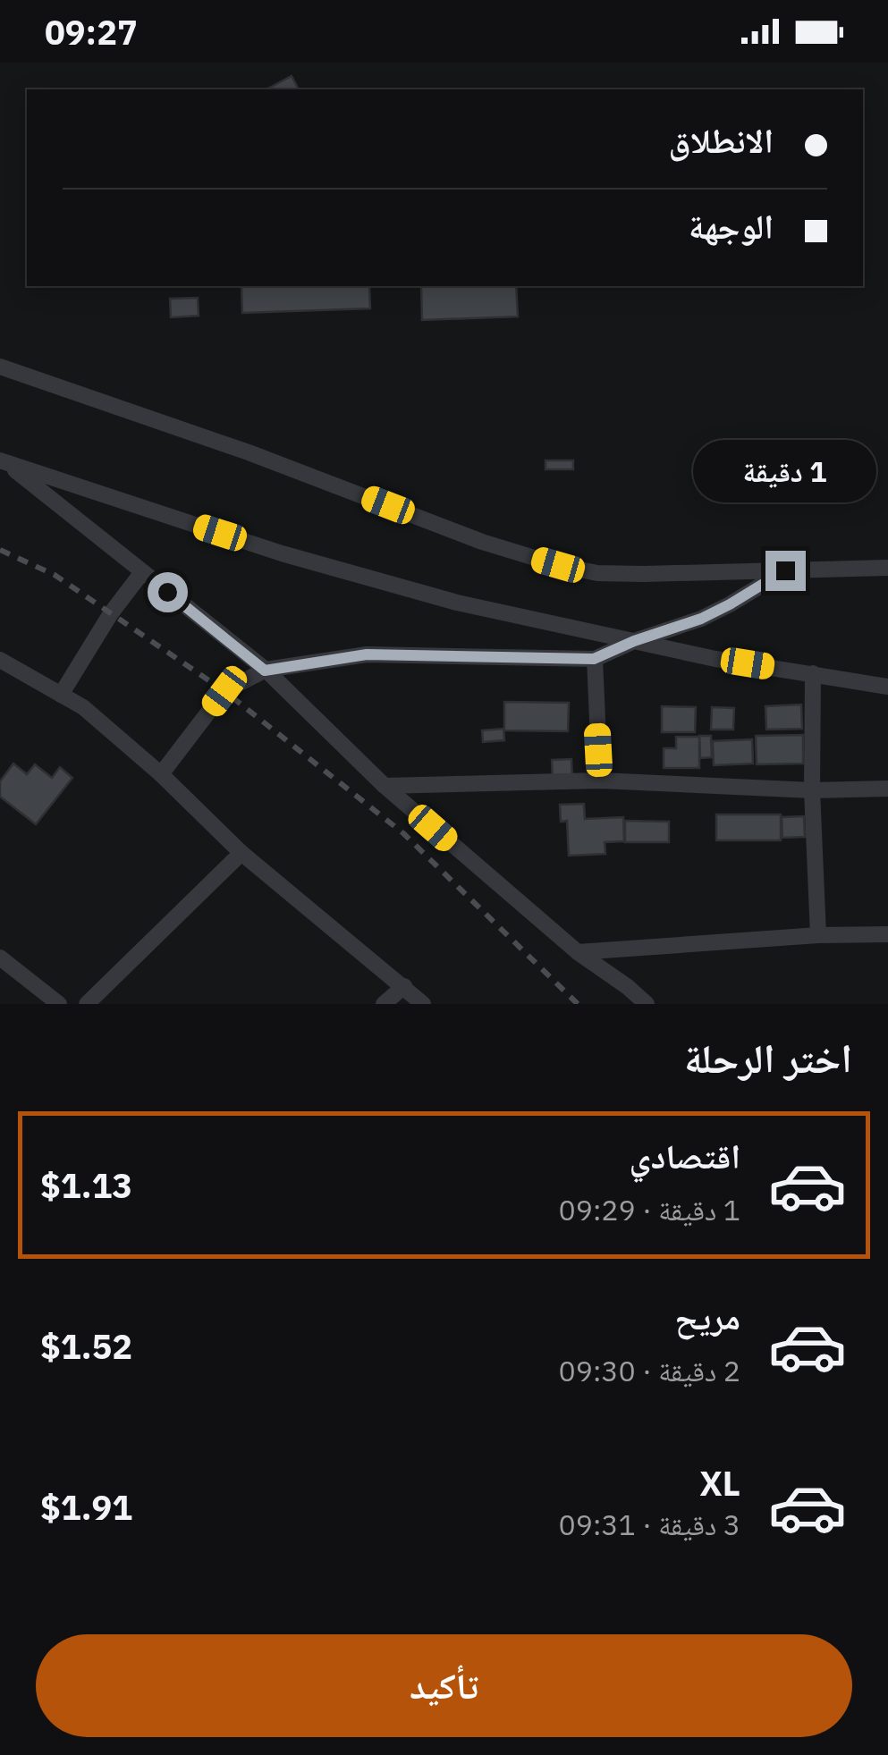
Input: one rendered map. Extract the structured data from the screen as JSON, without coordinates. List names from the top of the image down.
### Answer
{
  "page": {
    "status": "09:27",
    "banner": ["الانطلاق", "الوجهة"],
    "bubble": "1 دقيقة",
    "heading": "اختر الرحلة",
    "list": [
      {
        "name": "اقتصادي",
        "note": "1 دقيقة · 09:29",
        "value": "$1.13"
      },
      {
        "name": "مريح",
        "note": "2 دقيقة · 09:30",
        "value": "$1.52"
      },
      {
        "name": "XL",
        "note": "3 دقيقة · 09:31",
        "value": "$1.91"
      }
    ],
    "buttons": "تأكيد"
  }
}
